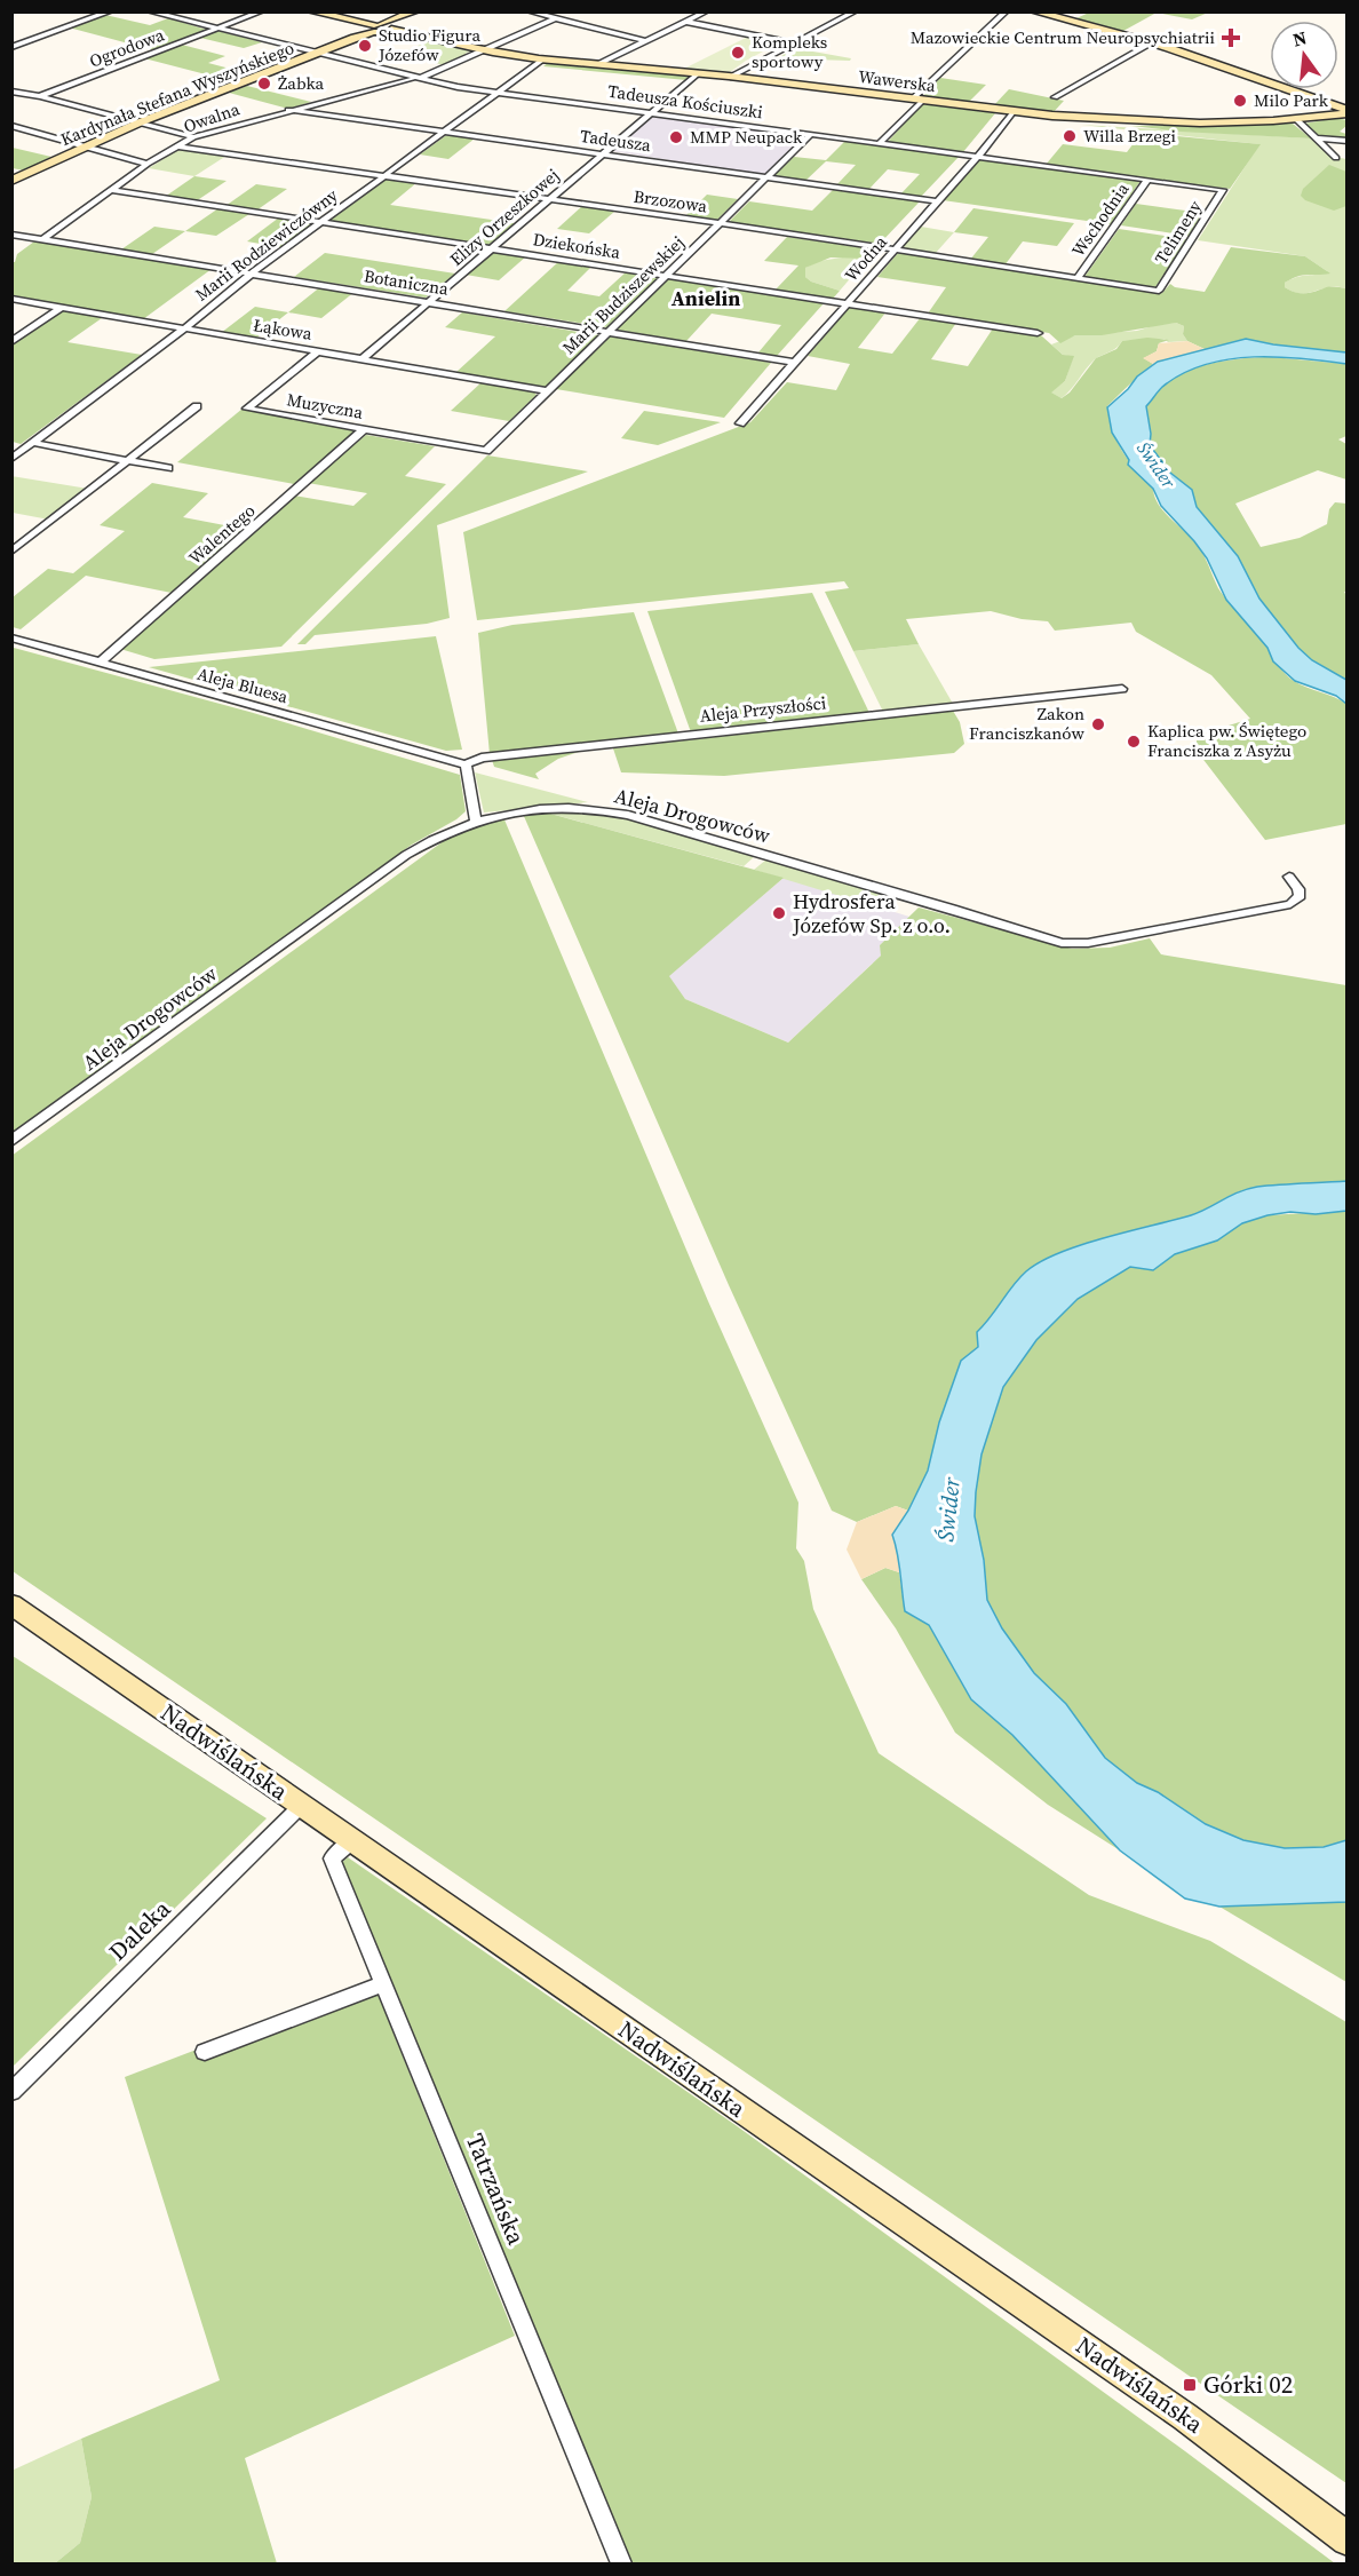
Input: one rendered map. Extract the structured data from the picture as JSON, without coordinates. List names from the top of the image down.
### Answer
{
  "streets": {
    "main road": ["Wawerska", "Kardynała Stefana Wyszyńskiego", "Nadwiślańska"],
    "street": [
      "Ogrodowa",
      "Tadeusza Kościuszki",
      "Owalna",
      "Tadeusza",
      "Brzozowa",
      "Elizy Orzeszkowej",
      "Wschodnia",
      "Telimeny",
      "Marii Rodziewiczówny",
      "Dziekońska",
      "Wodna",
      "Botaniczna",
      "Marii Budziszewskiej",
      "Łąkowa",
      "Muzyczna",
      "Walentego",
      "Aleja Bluesa",
      "Aleja Przyszłości",
      "Aleja Drogowców",
      "Daleka",
      "Tatrzańska"
    ]
  },
  "crossings": [
    ["Ogrodowa", "Tadeusza Kościuszki"],
    ["Wawerska", "Kardynała Stefana Wyszyńskiego"],
    ["Wawerska", "Owalna"],
    ["Wawerska", "Elizy Orzeszkowej"],
    ["Wawerska", "Marii Rodziewiczówny"],
    ["Wawerska", "Wodna"],
    ["Kardynała Stefana Wyszyńskiego", "Tadeusza Kościuszki"],
    ["Tadeusza Kościuszki", "Owalna"],
    ["Tadeusza Kościuszki", "Elizy Orzeszkowej"],
    ["Tadeusza Kościuszki", "Wschodnia"],
    ["Tadeusza Kościuszki", "Telimeny"],
    ["Tadeusza Kościuszki", "Marii Rodziewiczówny"],
    ["Tadeusza Kościuszki", "Wodna"],
    ["Tadeusza Kościuszki", "Marii Budziszewskiej"],
    ["Owalna", "Tadeusza"],
    ["Owalna", "Brzozowa"],
    ["Owalna", "Dziekońska"],
    ["Owalna", "Botaniczna"],
    ["Tadeusza", "Elizy Orzeszkowej"],
    ["Tadeusza", "Marii Rodziewiczówny"],
    ["Tadeusza", "Wodna"],
    ["Tadeusza", "Marii Budziszewskiej"],
    ["Brzozowa", "Elizy Orzeszkowej"],
    ["Brzozowa", "Wschodnia"],
    ["Brzozowa", "Telimeny"],
    ["Brzozowa", "Marii Rodziewiczówny"],
    ["Brzozowa", "Wodna"],
    ["Brzozowa", "Marii Budziszewskiej"],
    ["Elizy Orzeszkowej", "Dziekońska"],
    ["Elizy Orzeszkowej", "Botaniczna"],
    ["Elizy Orzeszkowej", "Łąkowa"],
    ["Marii Rodziewiczówny", "Dziekońska"],
    ["Marii Rodziewiczówny", "Botaniczna"],
    ["Marii Rodziewiczówny", "Łąkowa"],
    ["Dziekońska", "Wodna"],
    ["Dziekońska", "Marii Budziszewskiej"],
    ["Wodna", "Botaniczna"],
    ["Botaniczna", "Marii Budziszewskiej"],
    ["Marii Budziszewskiej", "Łąkowa"],
    ["Marii Budziszewskiej", "Muzyczna"],
    ["Łąkowa", "Muzyczna"],
    ["Muzyczna", "Walentego"],
    ["Walentego", "Aleja Bluesa"],
    ["Aleja Bluesa", "Aleja Przyszłości"],
    ["Nadwiślańska", "Daleka"],
    ["Nadwiślańska", "Tatrzańska"]
  ],
  "districts": ["Anielin"],
  "water": ["Świder"],
  "places": {
    "health": ["Mazowieckie Centrum Neuropsychiatrii"],
    "other": [
      "Studio Figura Józefów",
      "Kompleks sportowy",
      "Żabka",
      "Milo Park",
      "Willa Brzegi",
      "MMP Neupack",
      "Zakon Franciszkanów",
      "Kaplica pw. Świętego Franciszka z Asyżu",
      "Hydrosfera Józefów Sp. z o.o."
    ],
    "transit": ["Górki 02"]
  },
  "north": "top"
}
